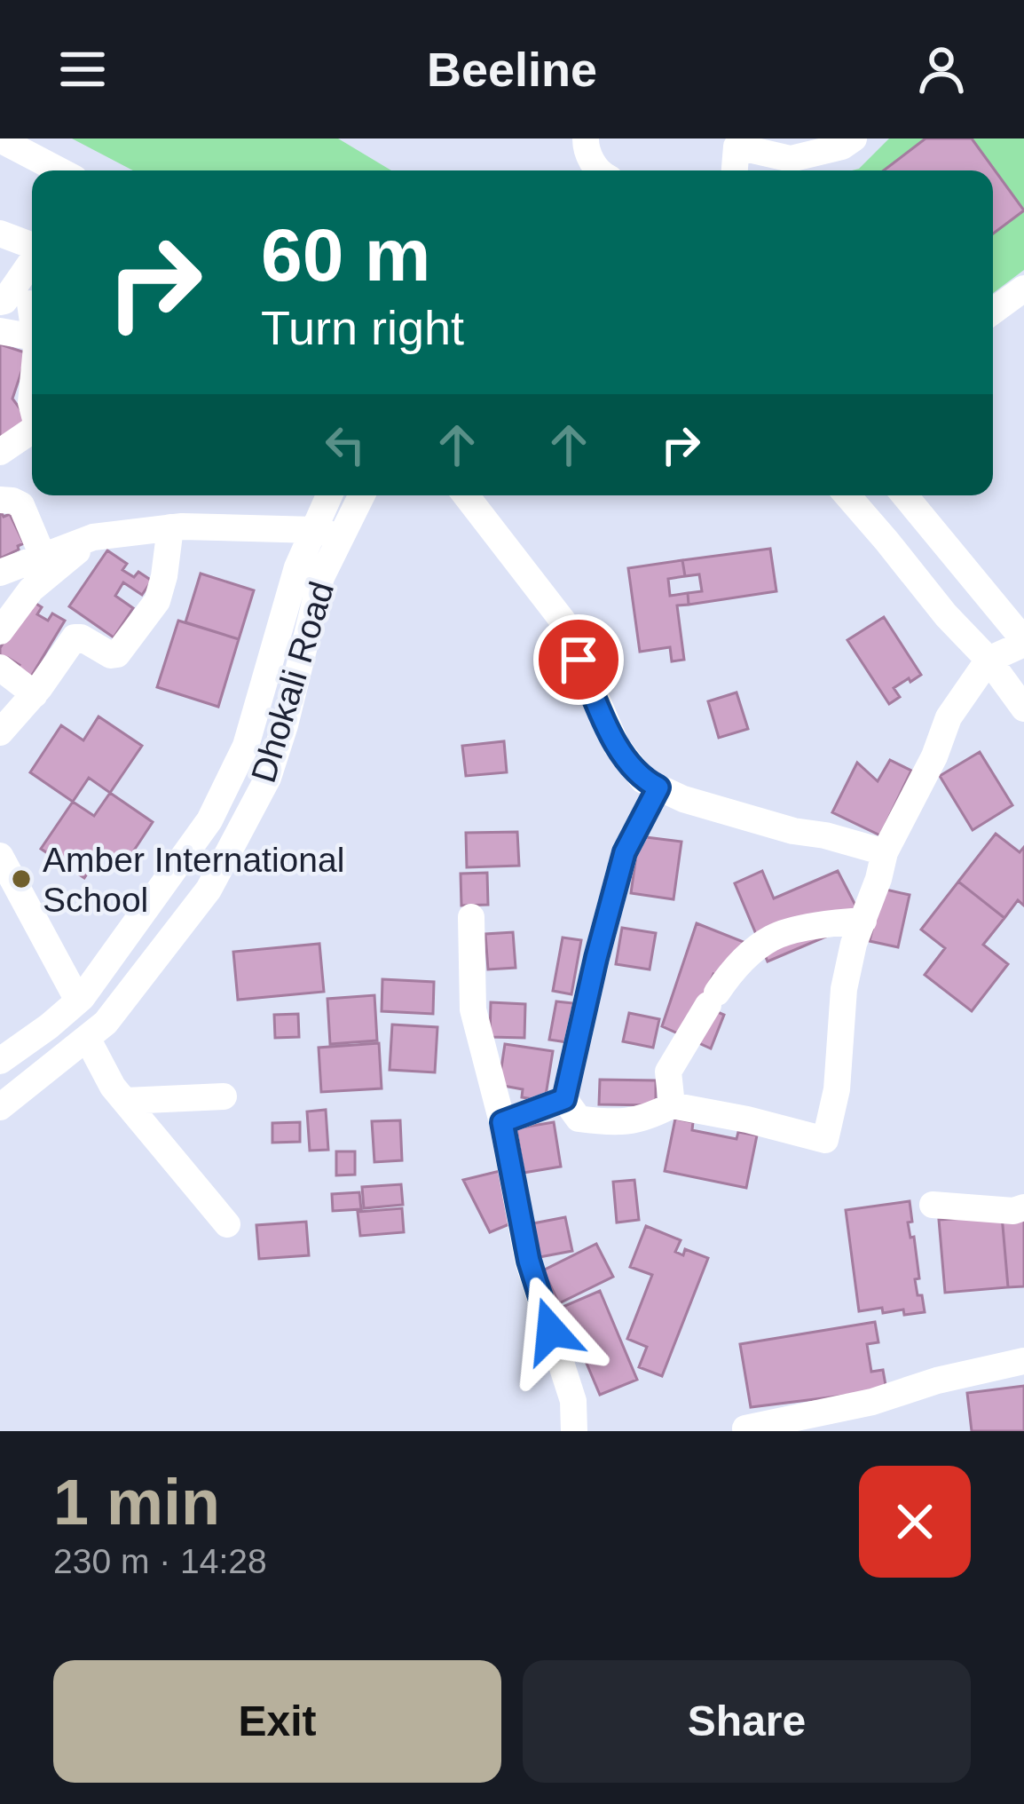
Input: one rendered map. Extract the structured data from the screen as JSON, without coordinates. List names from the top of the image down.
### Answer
{
  "streets": {
    "street": ["Dhokali Road"]
  },
  "places": ["Amber International School"],
  "page": {
    "header": "Beeline",
    "turn": ["60 m", "Turn right"],
    "heading": ["1 min", "230 m · 14:28"],
    "buttons": ["Exit", "Share"]
  }
}
